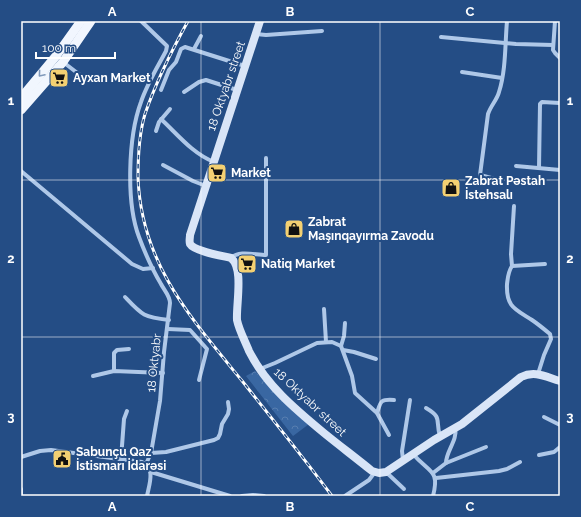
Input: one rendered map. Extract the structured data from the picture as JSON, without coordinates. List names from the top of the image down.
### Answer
{
  "streets": {
    "street": ["18 Oktyabr street", "18 Oktyabr"]
  },
  "places": {
    "supermarket": ["Ayxan Market", "Market", "Natiq Market"],
    "shop": ["Zabrat Pəstah İstehsalı", "Zabrat Maşınqayırma Zavodu"],
    "public building": ["Sabunçu Qaz İstismarı İdarəsi"]
  },
  "scale_bar": "100 m",
  "grid": {
    "columns": ["A", "B", "C"],
    "rows": ["1", "2", "3"]
  }
}
